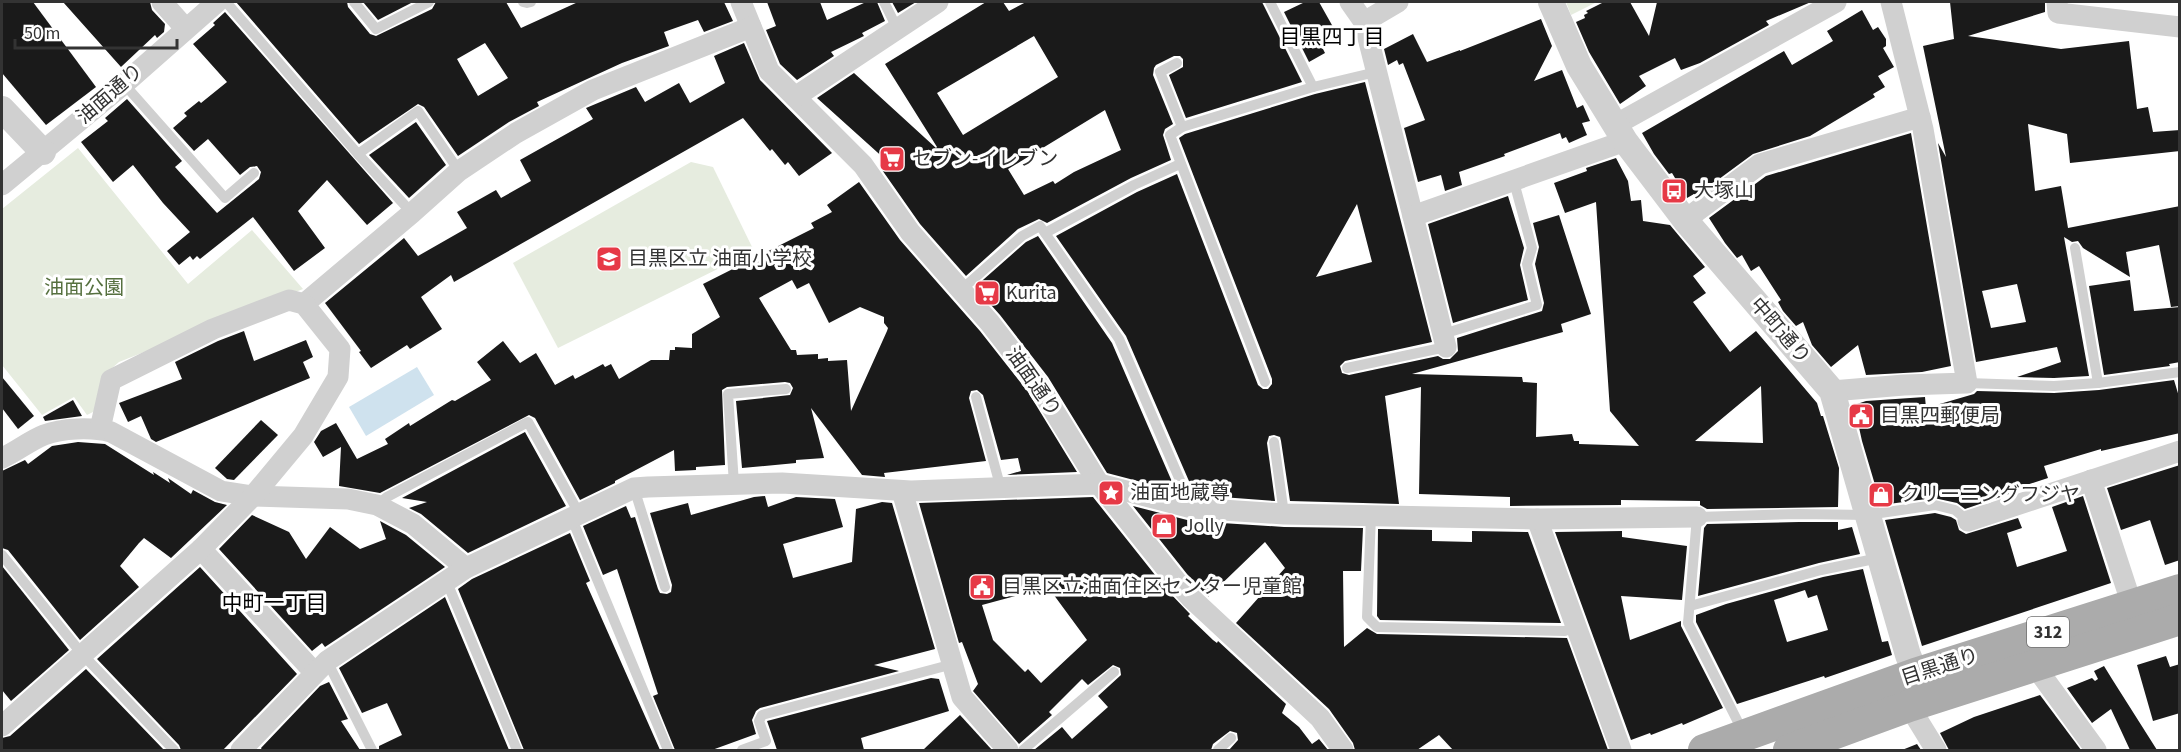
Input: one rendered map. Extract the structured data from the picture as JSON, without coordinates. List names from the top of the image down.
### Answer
{
  "streets": {
    "main road": ["312", "目黒通り"],
    "street": ["油面通り", "中町通り"]
  },
  "crossings": [
    ["中町通り", "目黒通り"]
  ],
  "districts": ["目黒四丁目", "中町一丁目"],
  "parks": ["油面公園"],
  "places": {
    "supermarket": ["セブン-イレブン", "Kurita"],
    "bus stop": ["大塚山"],
    "school or university": ["目黒区立 油面小学校"],
    "public building": ["目黒四郵便局", "目黒区立油面住区センター児童館"],
    "place": ["油面地蔵尊"],
    "shop": ["クリーニングフジヤ", "Jolly"]
  },
  "scale_bar": "50 m"
}
